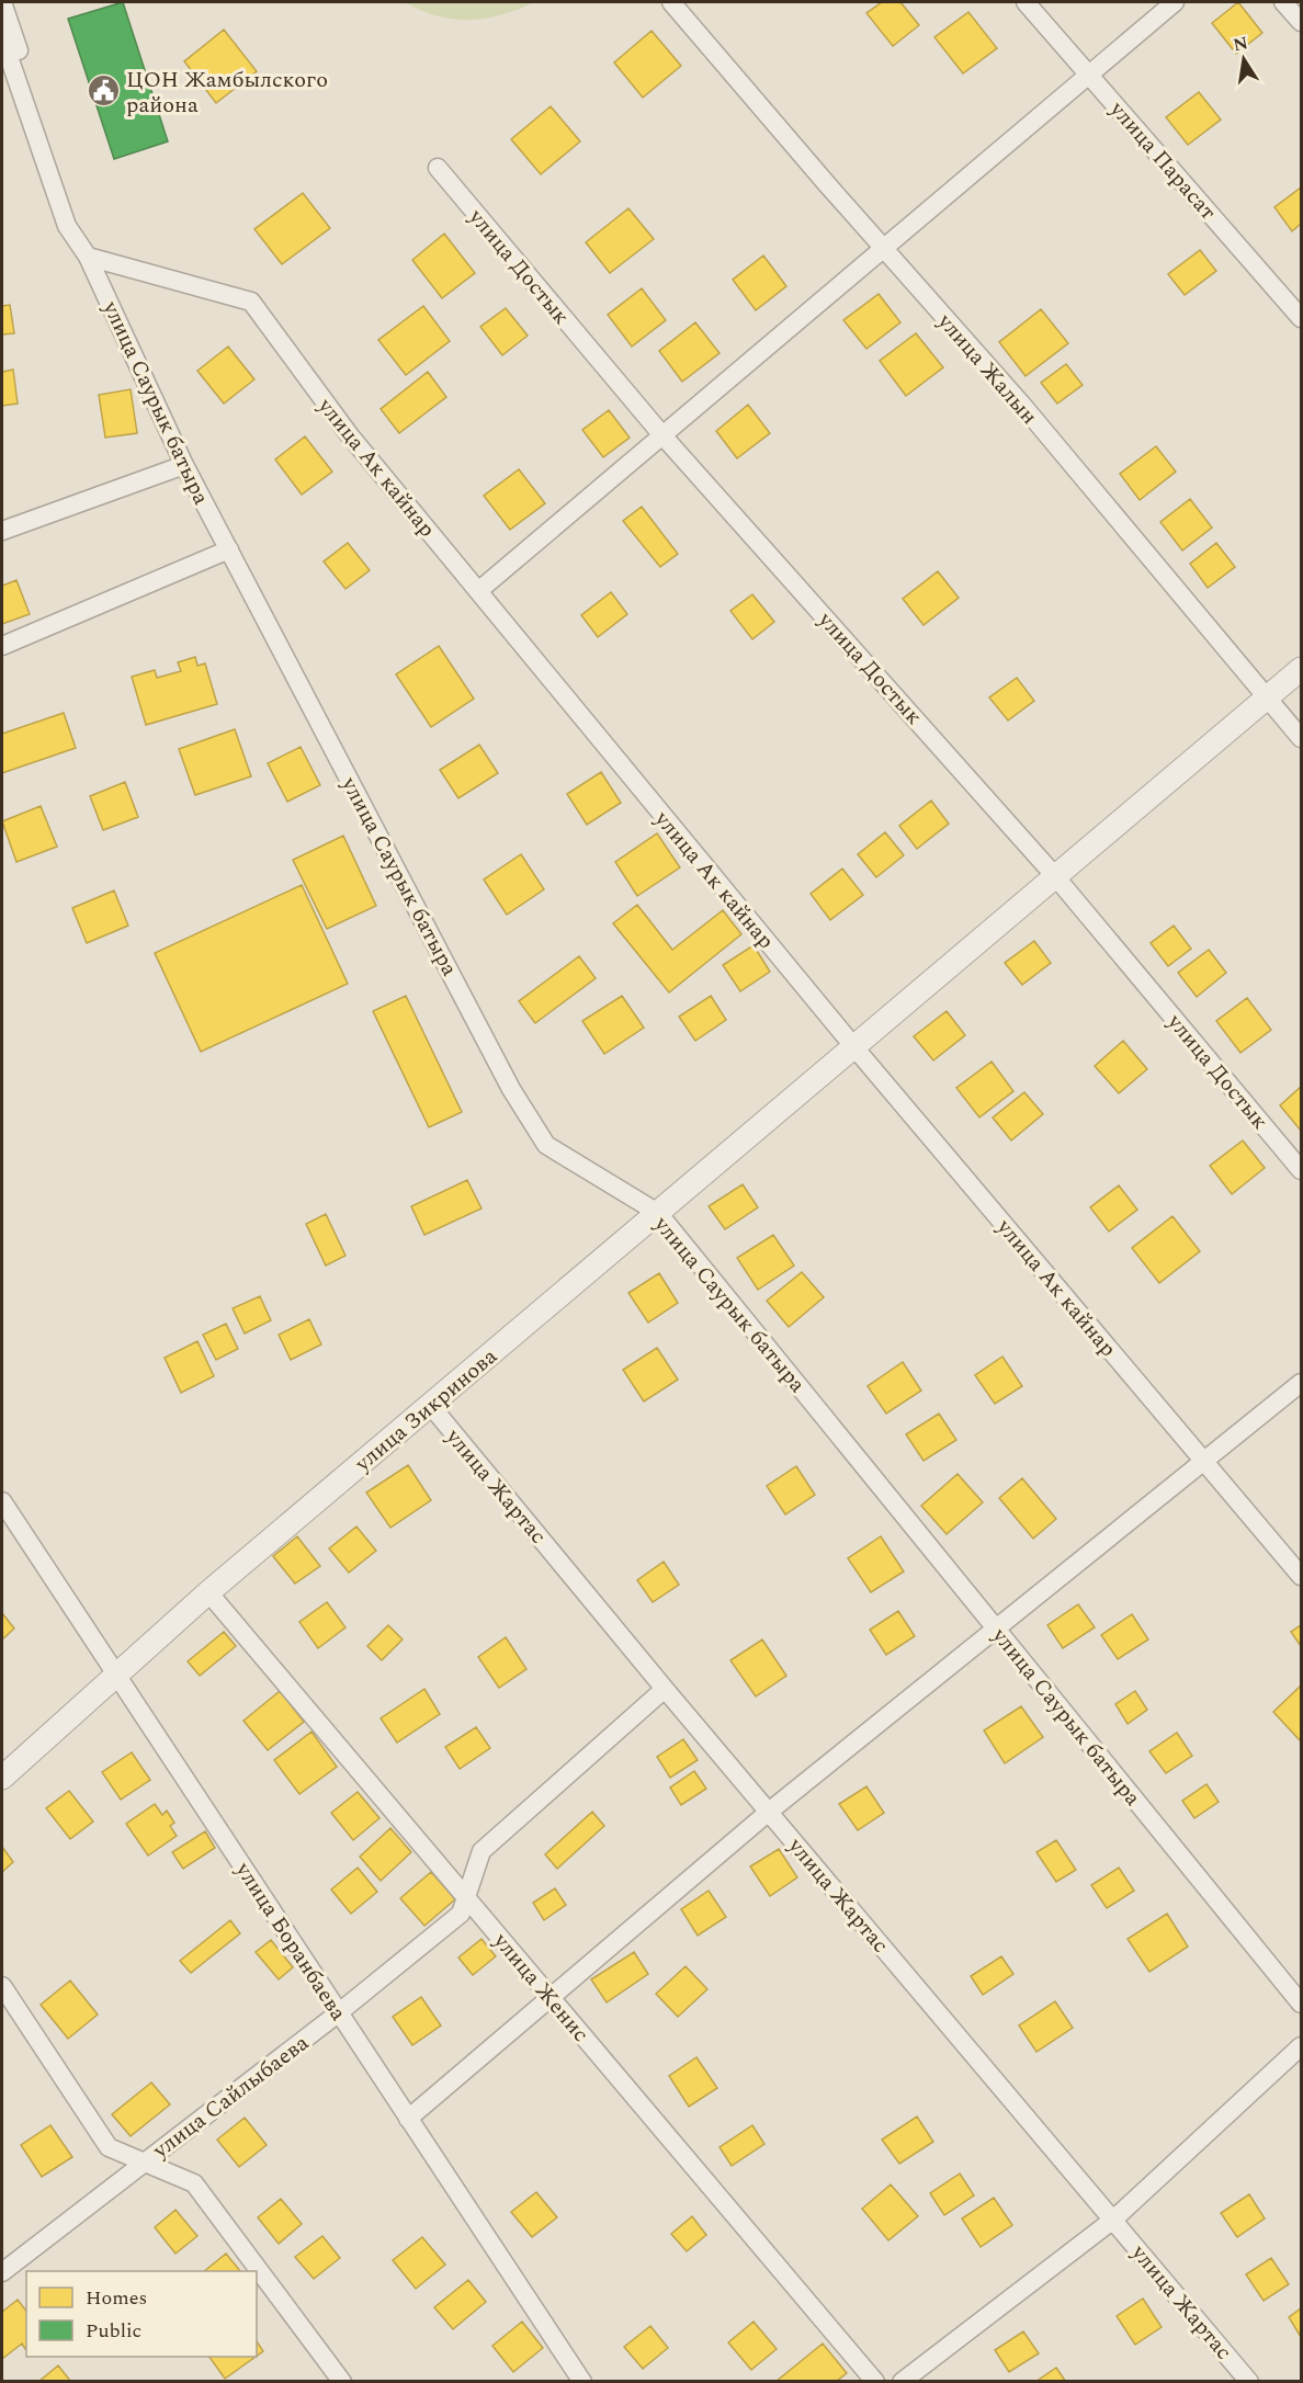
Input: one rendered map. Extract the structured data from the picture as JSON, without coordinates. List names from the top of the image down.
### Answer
{
  "streets": {
    "street": [
      "улица Парасат",
      "улица Достык",
      "улица Жалын",
      "улица Саурык батыра",
      "улица Ак кайнар",
      "улица Зикринова",
      "улица Жартас",
      "улица Боранбаева",
      "улица Женис",
      "улица Сайлыбаева"
    ]
  },
  "crossings": [
    ["улица Достык", "улица Зикринова"],
    ["улица Жалын", "улица Зикринова"],
    ["улица Саурык батыра", "улица Ак кайнар"],
    ["улица Саурык батыра", "улица Зикринова"],
    ["улица Ак кайнар", "улица Зикринова"],
    ["улица Зикринова", "улица Жартас"],
    ["улица Зикринова", "улица Боранбаева"],
    ["улица Зикринова", "улица Женис"],
    ["улица Жартас", "улица Сайлыбаева"],
    ["улица Боранбаева", "улица Сайлыбаева"],
    ["улица Женис", "улица Сайлыбаева"]
  ],
  "places": {
    "public building": ["ЦОН Жамбылского района"]
  },
  "legend": ["Homes", "Public"],
  "north": "top"
}
